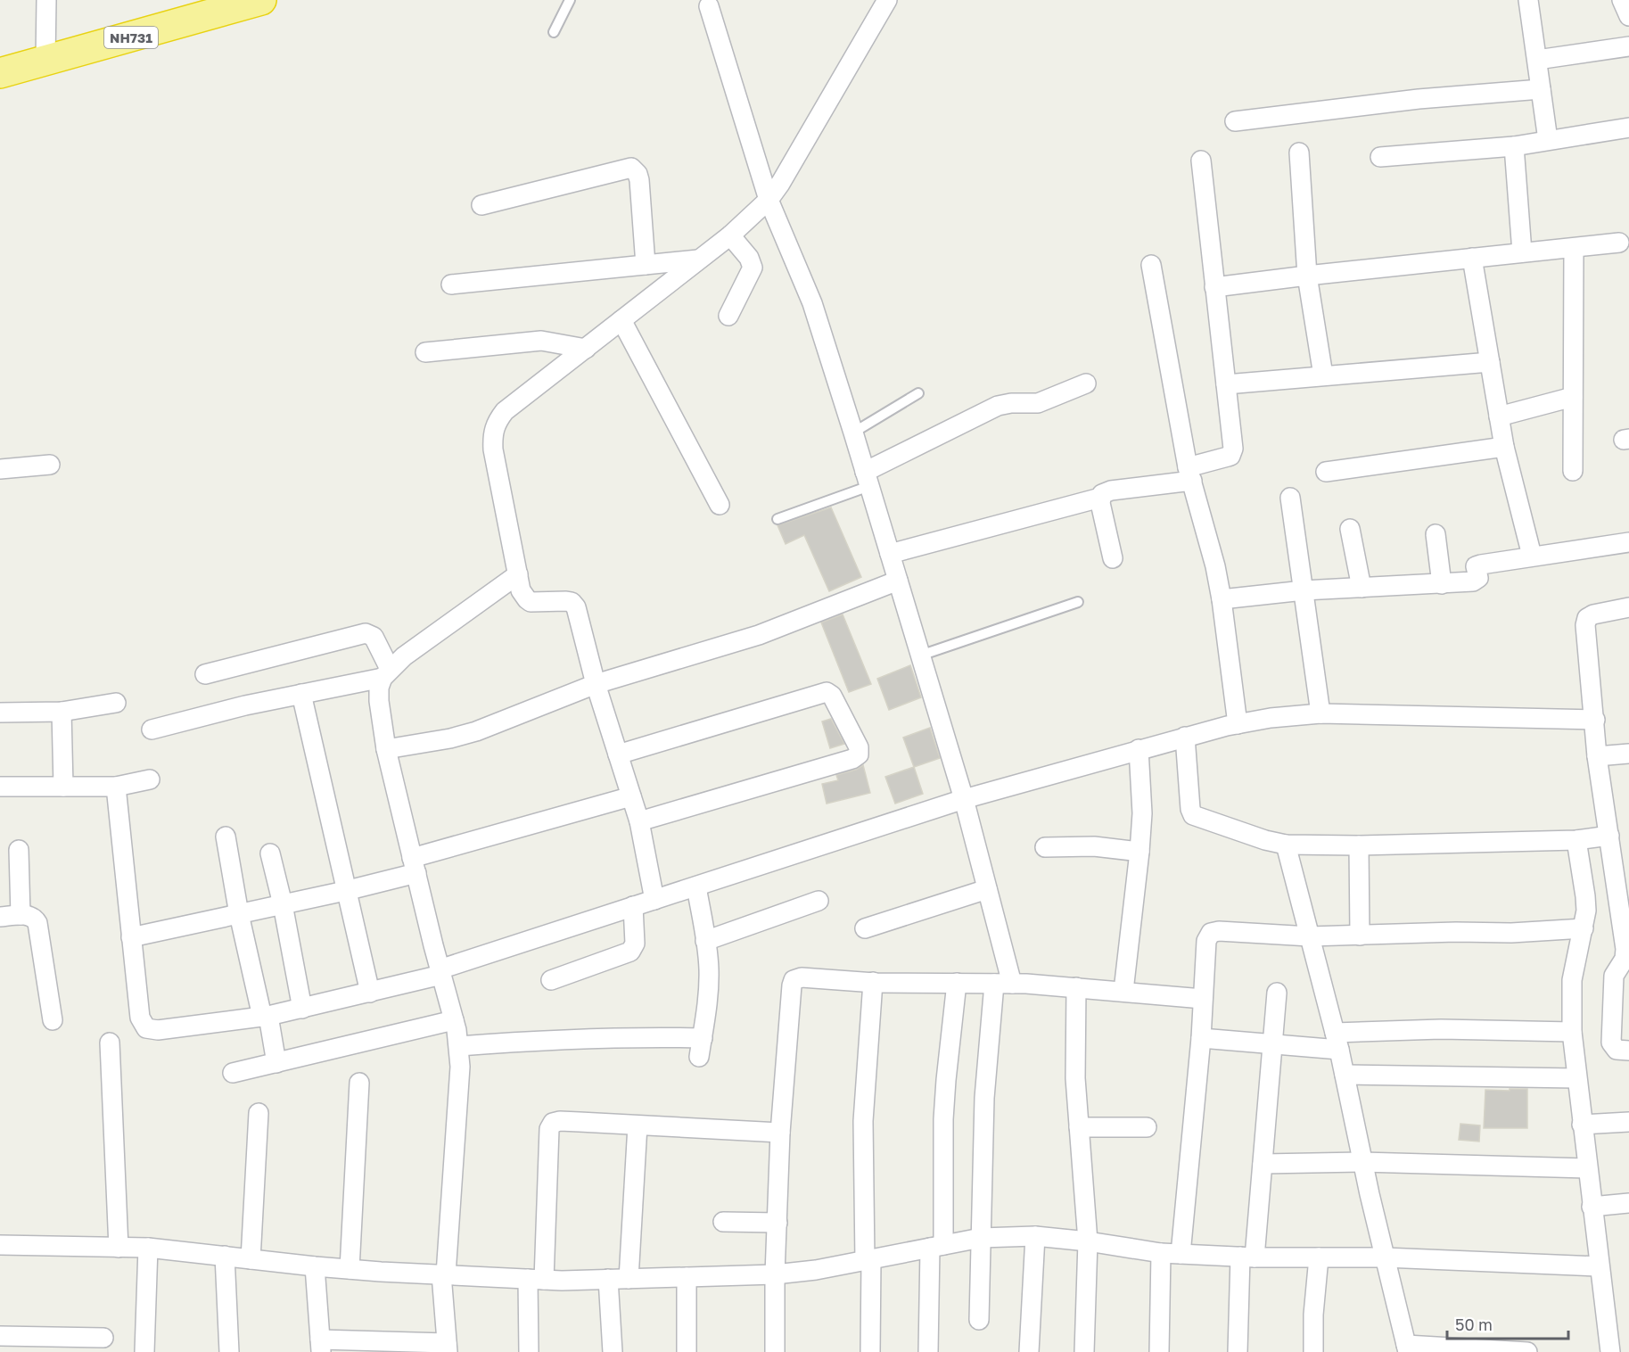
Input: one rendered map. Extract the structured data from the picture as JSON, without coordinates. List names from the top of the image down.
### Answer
{
  "streets": {
    "highway": ["NH731"]
  },
  "scale_bar": "50 m"
}
